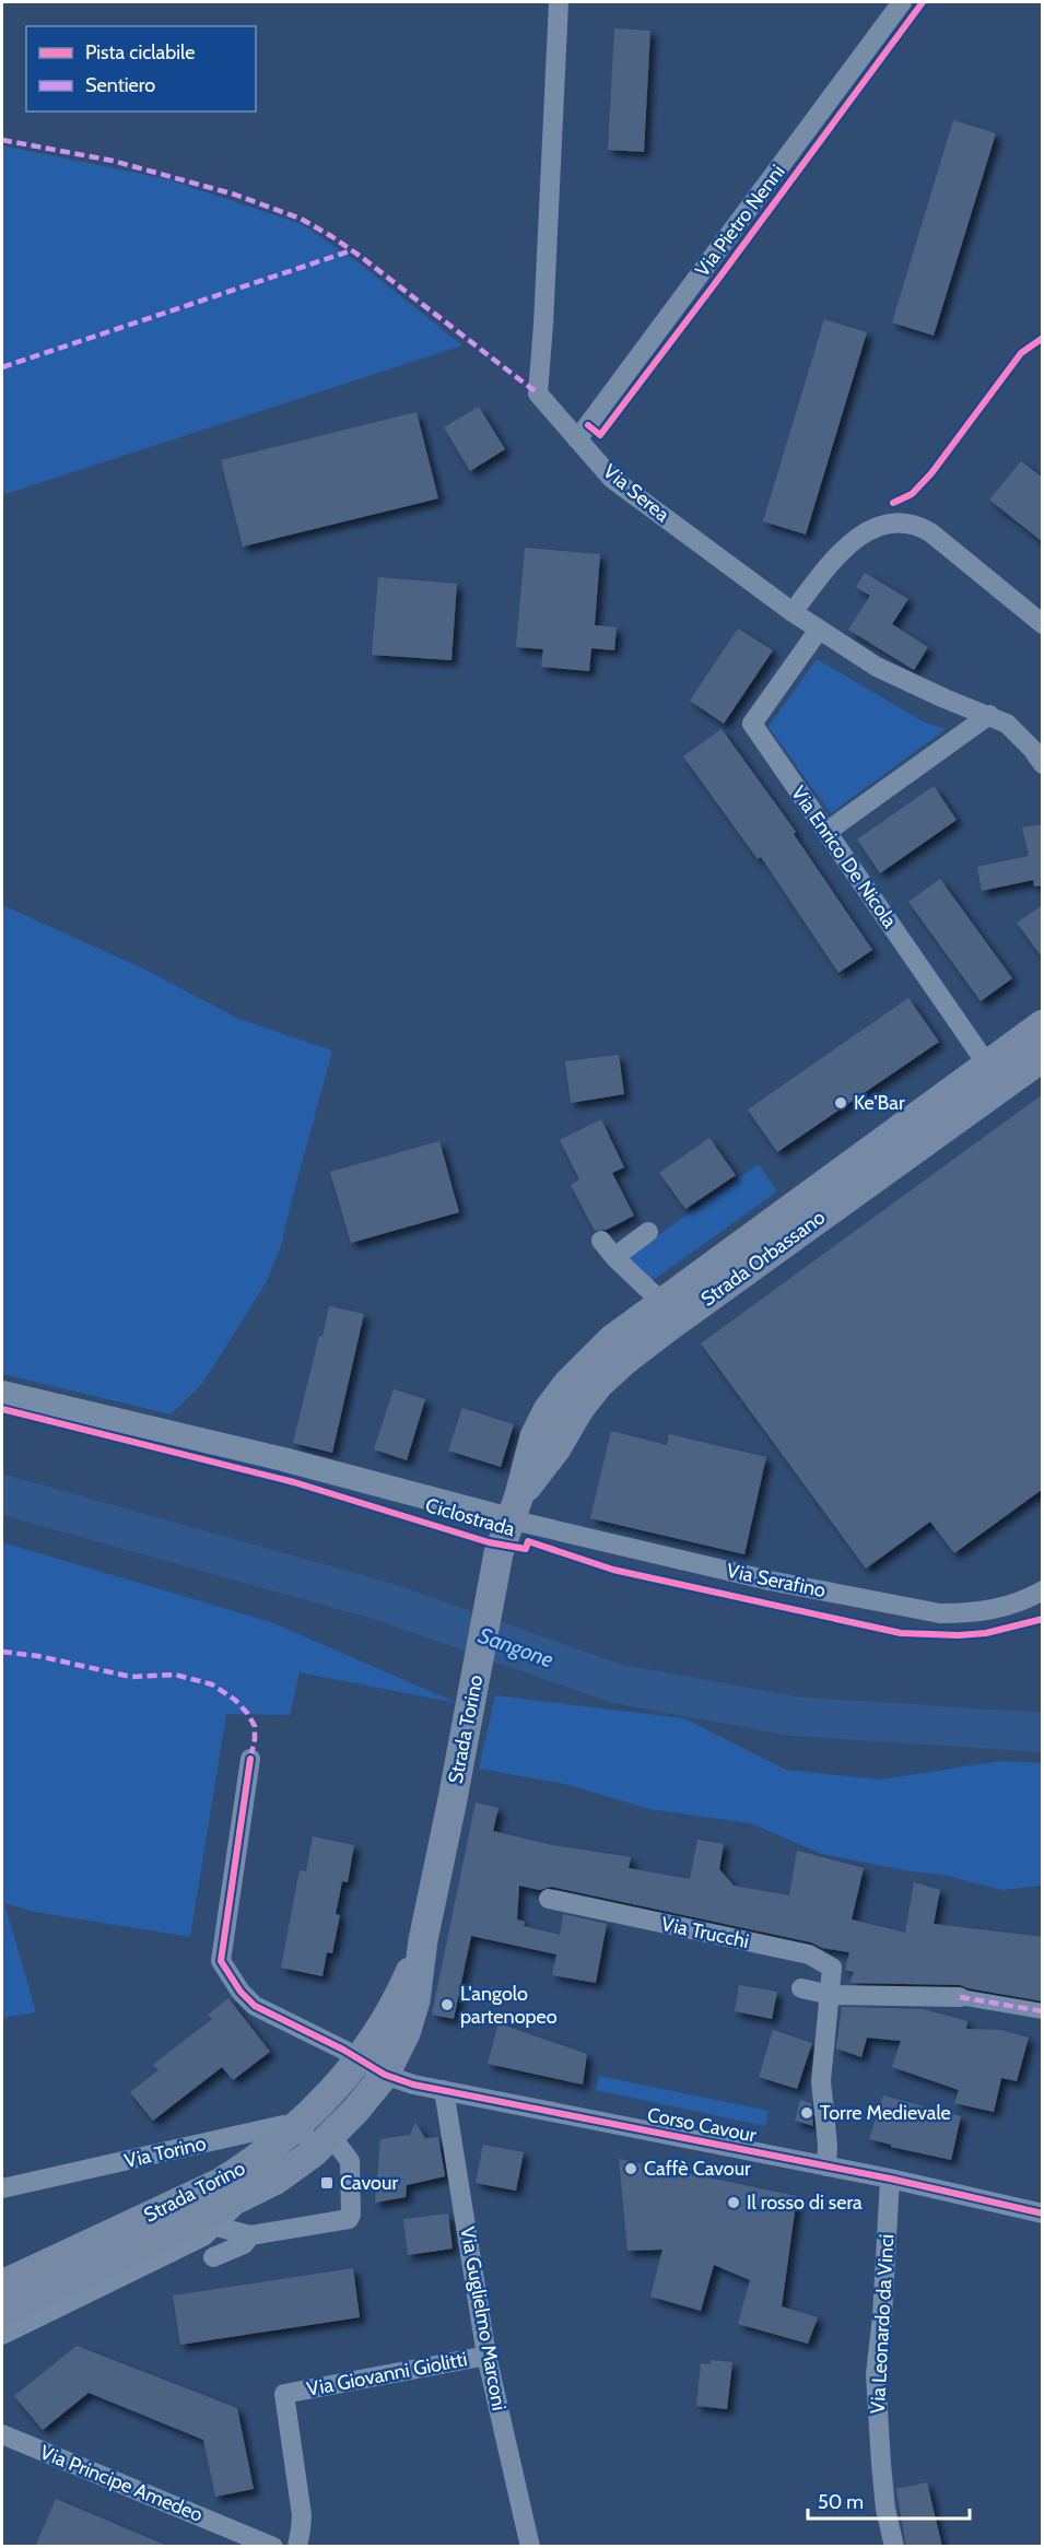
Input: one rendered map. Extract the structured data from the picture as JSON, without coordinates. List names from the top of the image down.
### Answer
{
  "streets": {
    "main road": ["Strada Orbassano", "Strada Torino"],
    "street": [
      "Via Pietro Nenni",
      "Via Serea",
      "Via Enrico De Nicola",
      "Via Serafino",
      "Via Trucchi",
      "Corso Cavour",
      "Via Torino",
      "Via Guglielmo Marconi",
      "Via Leonardo da Vinci",
      "Via Giovanni Giolitti",
      "Via Principe Amedeo"
    ],
    "cycle path": ["Ciclostrada"]
  },
  "crossings": [
    ["Via Pietro Nenni", "Via Serea"],
    ["Via Serea", "Via Enrico De Nicola"],
    ["Via Enrico De Nicola", "Strada Orbassano"],
    ["Strada Orbassano", "Via Serafino"],
    ["Strada Orbassano", "Strada Torino"],
    ["Via Serafino", "Strada Torino"],
    ["Strada Torino", "Corso Cavour"],
    ["Strada Torino", "Via Torino"],
    ["Via Trucchi", "Corso Cavour"],
    ["Corso Cavour", "Via Guglielmo Marconi"],
    ["Corso Cavour", "Via Leonardo da Vinci"],
    ["Via Guglielmo Marconi", "Via Giovanni Giolitti"]
  ],
  "water": ["Sangone"],
  "places": {
    "other": [
      "Ke'Bar",
      "L'angolo partenopeo",
      "Torre Medievale",
      "Caffè Cavour",
      "Il rosso di sera"
    ],
    "transit": ["Cavour"]
  },
  "legend": ["Pista ciclabile", "Sentiero"],
  "scale_bar": "50 m"
}
